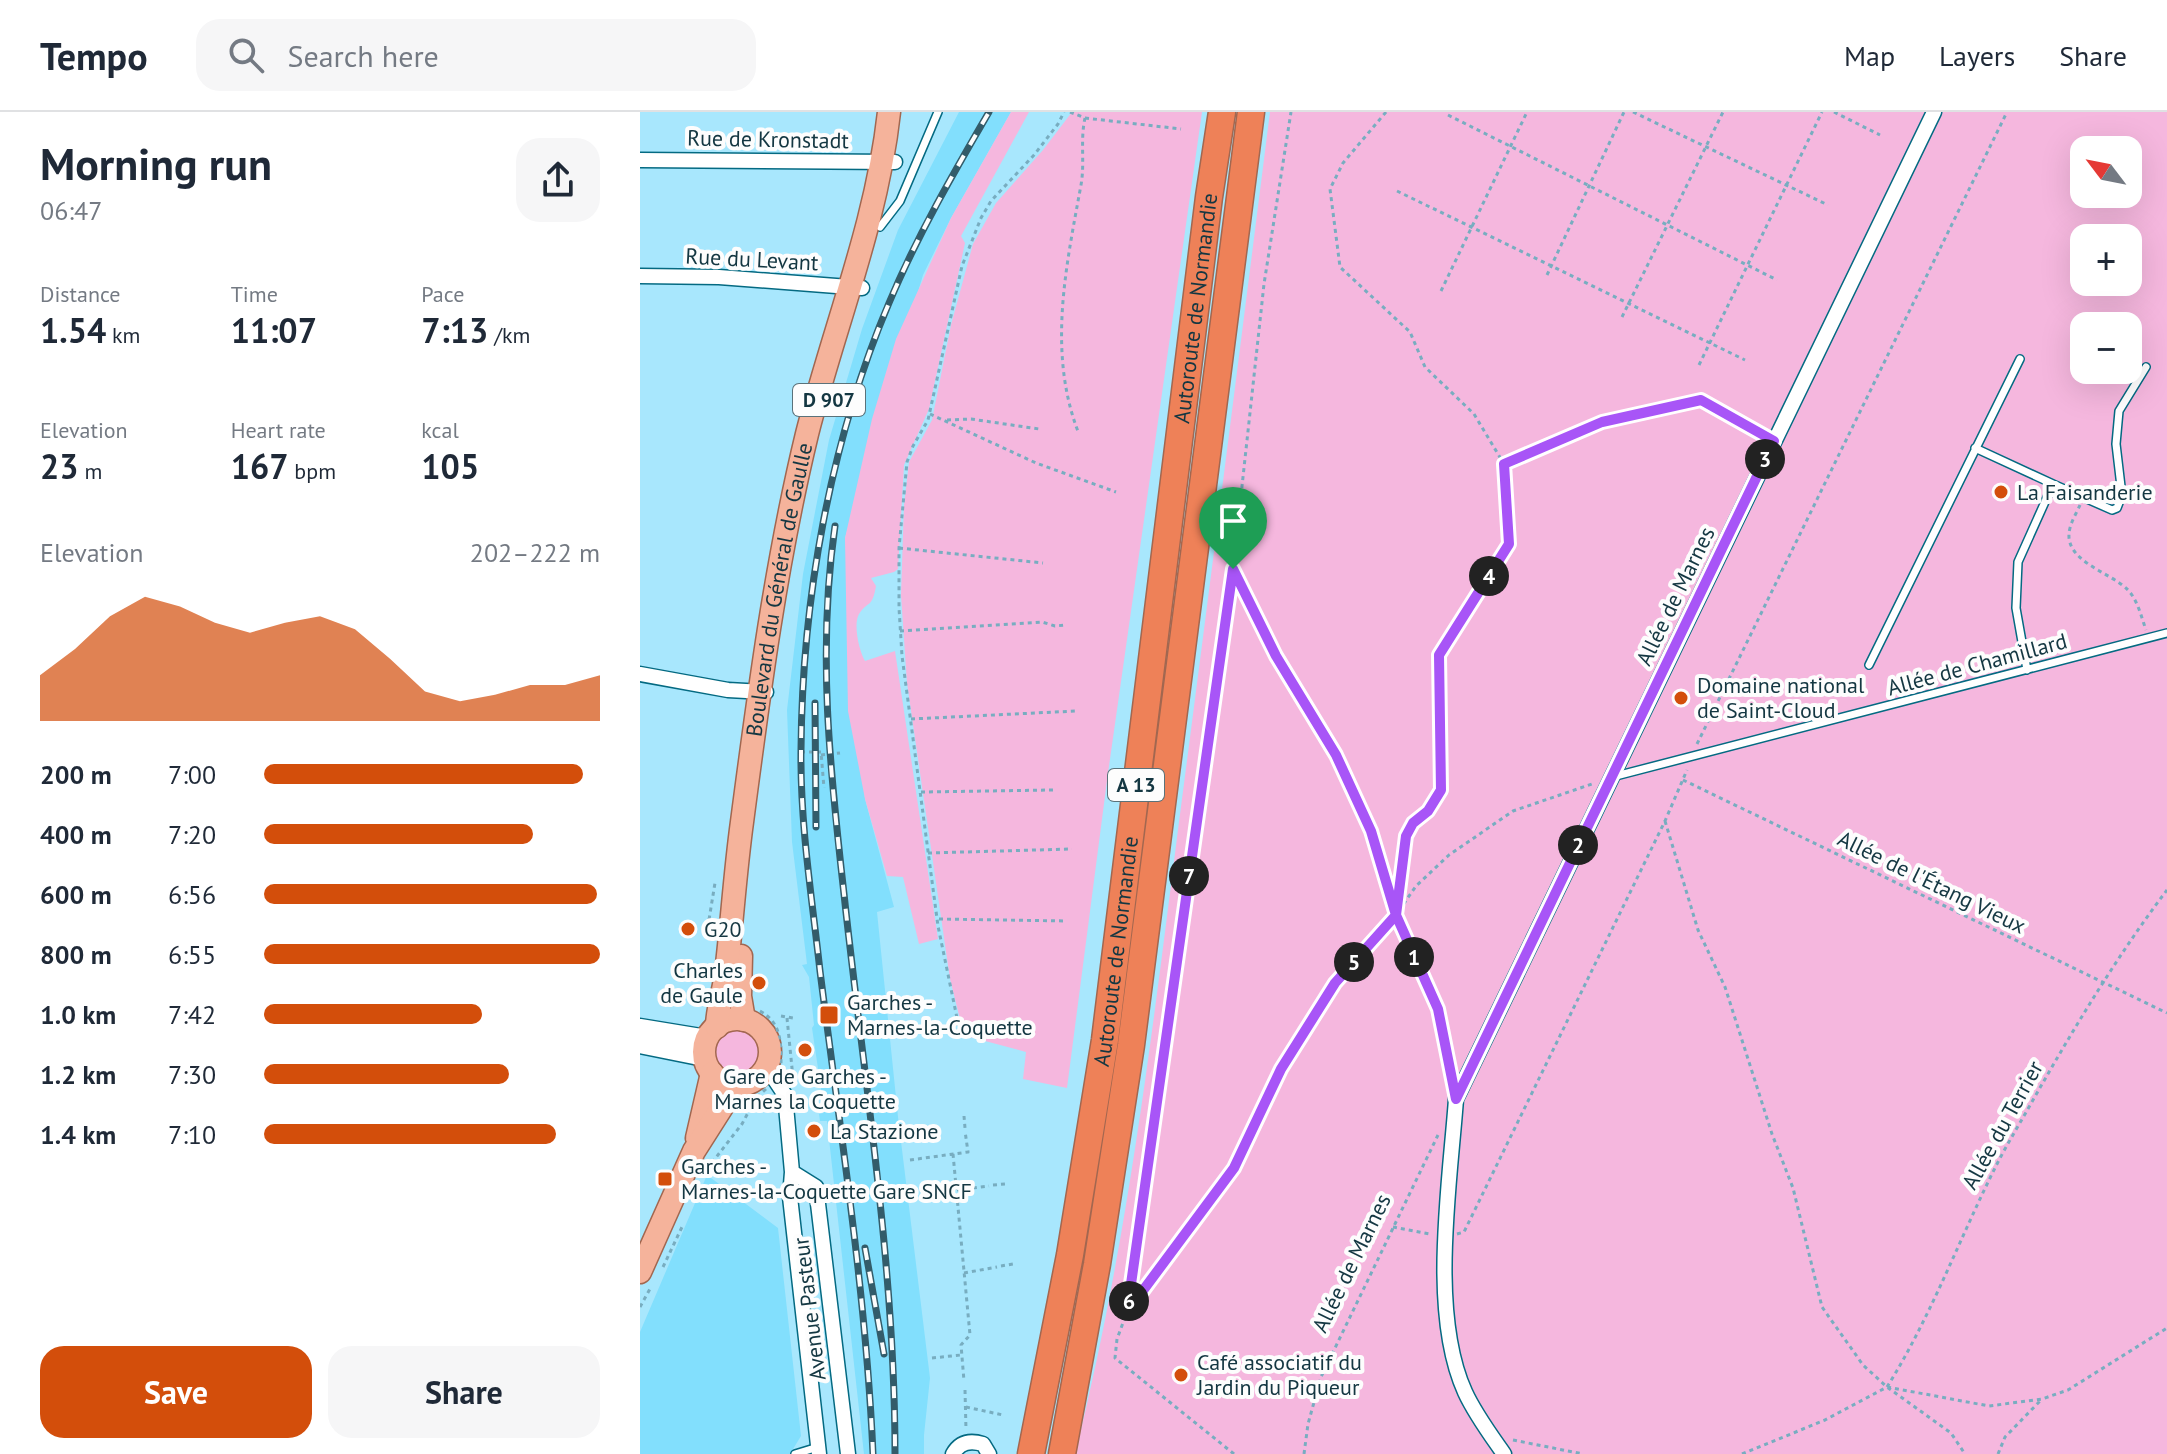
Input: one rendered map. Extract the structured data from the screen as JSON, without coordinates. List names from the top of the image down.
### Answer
{
  "streets": {
    "highway": ["Autoroute de Normandie", "A 13"],
    "main road": ["D 907", "Boulevard du Général de Gaulle"],
    "street": [
      "Rue de Kronstadt",
      "Rue du Levant",
      "Allée de Marnes",
      "Avenue Pasteur"
    ],
    "lane": ["Allée de Chamillard"],
    "path": ["Allée de l'Étang Vieux", "Allée du Terrier"]
  },
  "crossings": [
    ["Rue de Kronstadt", "Boulevard du Général de Gaulle"],
    ["Rue du Levant", "Boulevard du Général de Gaulle"],
    ["D 907", "Boulevard du Général de Gaulle"],
    ["D 907", "Avenue Pasteur"],
    ["Boulevard du Général de Gaulle", "Avenue Pasteur"],
    ["Allée de Marnes", "Allée de Chamillard"],
    ["Allée de l'Étang Vieux", "Allée du Terrier"]
  ],
  "places": {
    "other": [
      "La Faisanderie",
      "Domaine national de Saint-Cloud",
      "G20",
      "Charles de Gaule",
      "Gare de Garches - Marnes la Coquette",
      "La Stazione",
      "Café associatif du Jardin du Piqueur"
    ],
    "transit": ["Garches - Marnes-la-Coquette", "Garches - Marnes-la-Coquette Gare SNCF"]
  },
  "north": "top left",
  "page": {
    "header": "Tempo",
    "search": "Search here",
    "nav": ["Map", "Layers", "Share"],
    "heading": ["Morning run", "06:47"],
    "map_buttons": ["+", "−"],
    "stats": [
      ["Distance", "1.54 km"],
      ["Time", "11:07"],
      ["Pace", "7:13 /km"],
      ["Elevation", "23 m"],
      ["Heart rate", "167 bpm"],
      ["kcal", "105"]
    ],
    "pins": [
      "3",
      "4",
      "2",
      "7",
      "1",
      "5",
      "6"
    ],
    "chart": ["Elevation", "202–222 m"],
    "list": [
      {
        "name": "200 m",
        "note": "7:00"
      },
      {
        "name": "400 m",
        "note": "7:20"
      },
      {
        "name": "600 m",
        "note": "6:56"
      },
      {
        "name": "800 m",
        "note": "6:55"
      },
      {
        "name": "1.0 km",
        "note": "7:42"
      },
      {
        "name": "1.2 km",
        "note": "7:30"
      },
      {
        "name": "1.4 km",
        "note": "7:10"
      }
    ],
    "buttons": ["Save", "Share"]
  }
}
